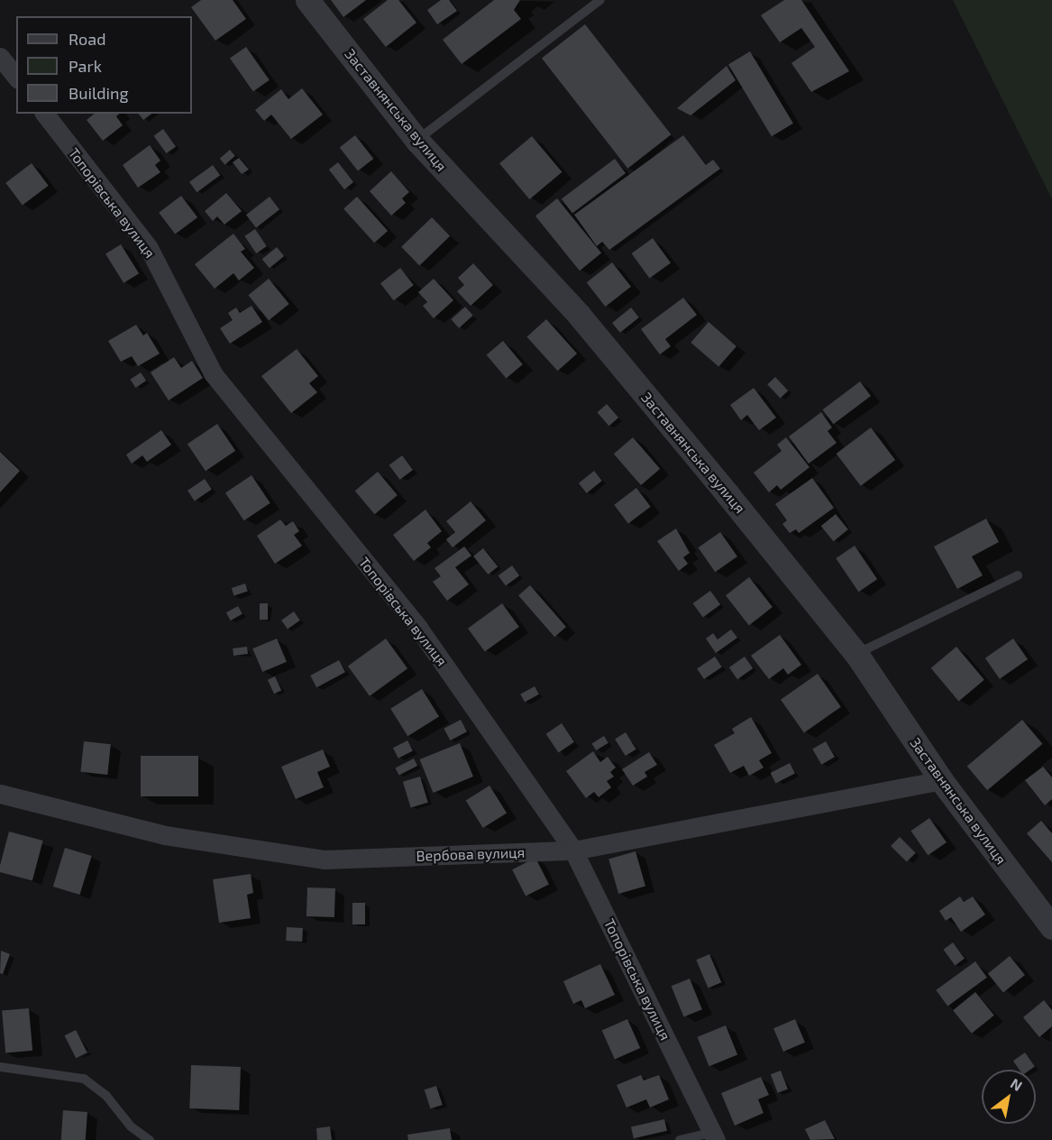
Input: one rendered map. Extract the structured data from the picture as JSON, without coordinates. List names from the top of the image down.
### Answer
{
  "streets": {
    "street": ["Заставнянська вулиця", "Топорівська вулиця", "Вербова вулиця"]
  },
  "crossings": [
    ["Заставнянська вулиця", "Вербова вулиця"],
    ["Топорівська вулиця", "Вербова вулиця"]
  ],
  "legend": ["Road", "Park", "Building"],
  "north": "top right"
}
